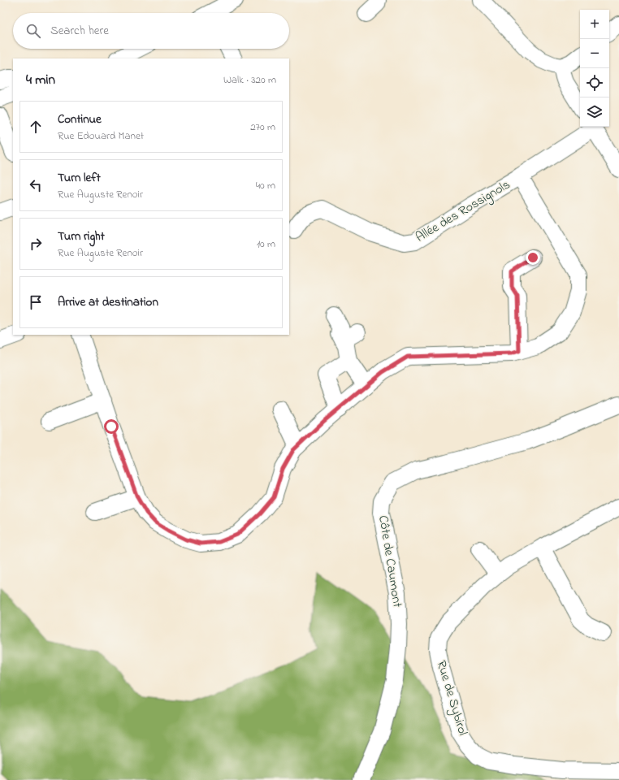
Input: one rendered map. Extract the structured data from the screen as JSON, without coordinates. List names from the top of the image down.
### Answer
{
  "streets": {
    "street": ["Allée des Rossignols", "Côte de Caumont", "Rue de Sybirol"]
  },
  "page": {
    "map_buttons": ["+", "−"],
    "search": "Search here",
    "heading": ["4 min", "Walk · 320 m"],
    "list": [
      ["Continue", "Rue Edouard Manet", "270 m"],
      ["Turn left", "Rue Auguste Renoir", "40 m"],
      ["Turn right", "Rue Auguste Renoir", "10 m"],
      "Arrive at destination"
    ]
  }
}
